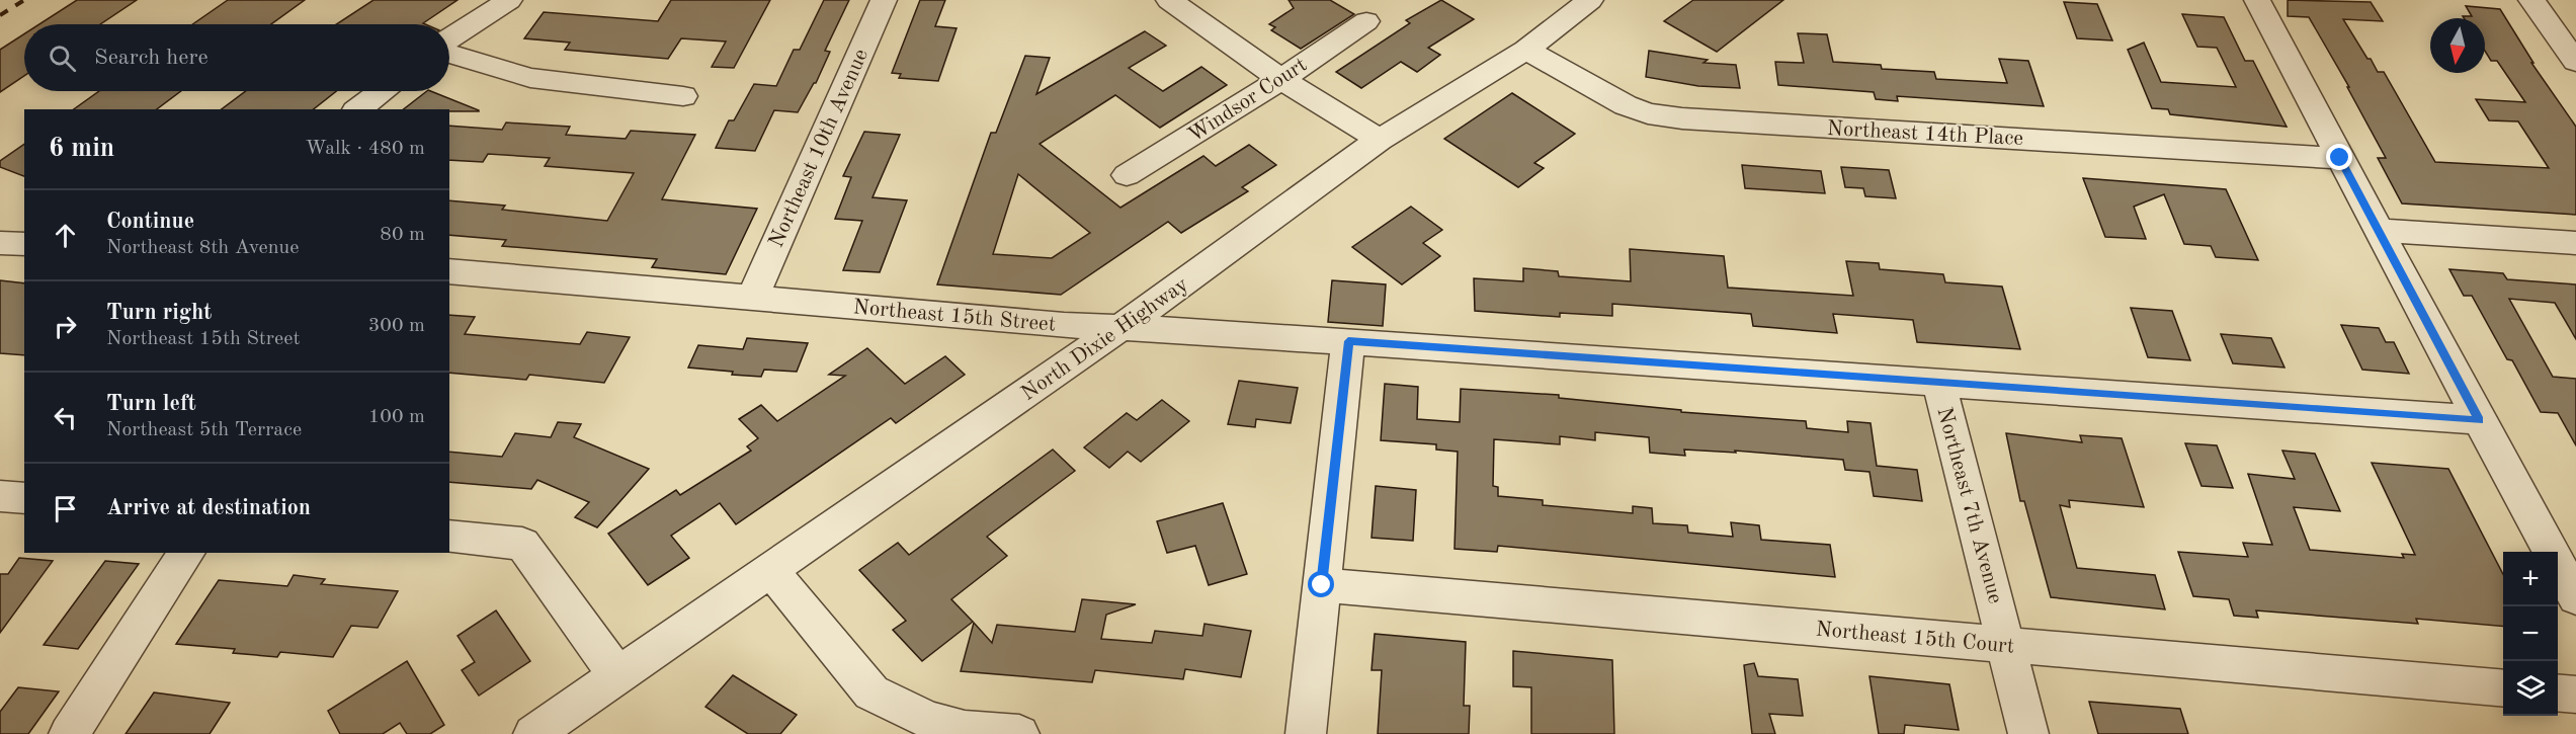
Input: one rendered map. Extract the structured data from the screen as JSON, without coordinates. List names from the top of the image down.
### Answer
{
  "streets": {
    "street": [
      "Windsor Court",
      "Northeast 14th Place",
      "Northeast 10th Avenue",
      "Northeast 15th Street",
      "North Dixie Highway",
      "Northeast 7th Avenue",
      "Northeast 15th Court"
    ]
  },
  "crossings": [
    ["Northeast 14th Place", "North Dixie Highway"],
    ["Northeast 10th Avenue", "Northeast 15th Street"],
    ["Northeast 15th Street", "North Dixie Highway"],
    ["Northeast 15th Street", "Northeast 7th Avenue"],
    ["Northeast 7th Avenue", "Northeast 15th Court"]
  ],
  "north": "bottom",
  "page": {
    "search": "Search here",
    "heading": ["6 min", "Walk · 480 m"],
    "list": [
      ["Continue", "Northeast 8th Avenue", "80 m"],
      ["Turn right", "Northeast 15th Street", "300 m"],
      ["Turn left", "Northeast 5th Terrace", "100 m"],
      "Arrive at destination"
    ],
    "map_buttons": ["+", "−"]
  }
}
